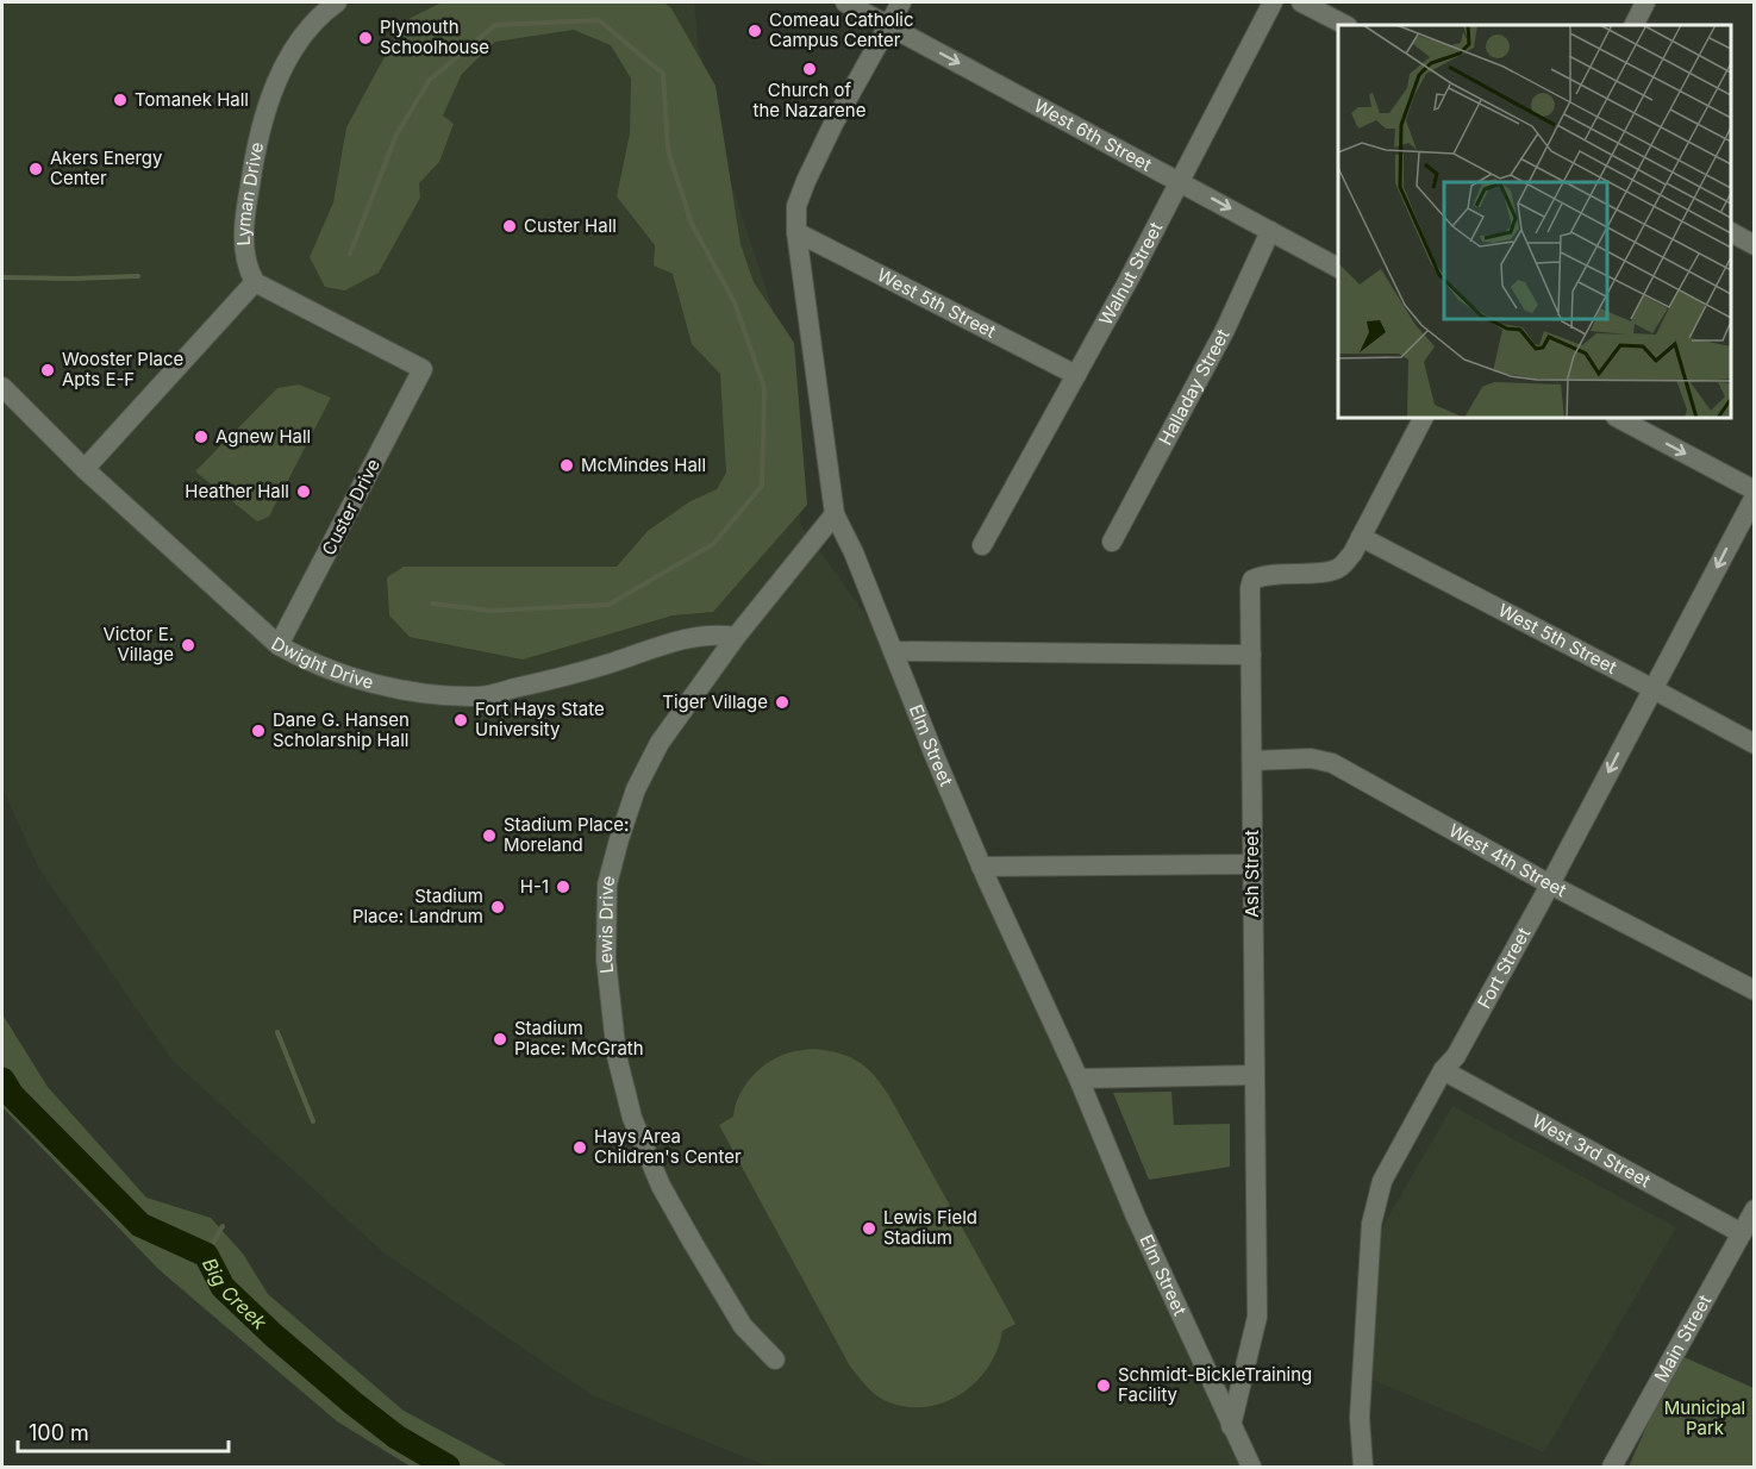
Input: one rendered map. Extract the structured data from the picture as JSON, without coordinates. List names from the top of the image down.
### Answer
{
  "streets": {
    "street": [
      "West 6th Street",
      "Lyman Drive",
      "Walnut Street",
      "West 5th Street",
      "Halladay Street",
      "Custer Drive",
      "Dwight Drive",
      "Elm Street",
      "West 4th Street",
      "Ash Street",
      "Lewis Drive",
      "Fort Street",
      "West 3rd Street",
      "Main Street"
    ]
  },
  "crossings": [
    ["West 6th Street", "Walnut Street"],
    ["West 6th Street", "Halladay Street"],
    ["West 6th Street", "Elm Street"],
    ["Lyman Drive", "Custer Drive"],
    ["Walnut Street", "West 5th Street"],
    ["West 5th Street", "Elm Street"],
    ["West 5th Street", "Ash Street"],
    ["West 5th Street", "Fort Street"],
    ["Custer Drive", "Dwight Drive"],
    ["Dwight Drive", "Lewis Drive"],
    ["Elm Street", "Ash Street"],
    ["Elm Street", "Lewis Drive"],
    ["West 4th Street", "Ash Street"],
    ["West 4th Street", "Fort Street"],
    ["Fort Street", "West 3rd Street"],
    ["West 3rd Street", "Main Street"]
  ],
  "one_way": ["West 6th Street", "Fort Street"],
  "water": ["Big Creek"],
  "parks": ["Municipal Park"],
  "places": [
    "Comeau Catholic Campus Center",
    "Plymouth Schoolhouse",
    "Church of the Nazarene",
    "Tomanek Hall",
    "Akers Energy Center",
    "Custer Hall",
    "Wooster Place Apts E-F",
    "Agnew Hall",
    "McMindes Hall",
    "Heather Hall",
    "Victor E. Village",
    "Tiger Village",
    "Fort Hays State University",
    "Dane G. Hansen Scholarship Hall",
    "Stadium Place: Moreland",
    "H-1",
    "Stadium Place: Landrum",
    "Stadium Place: McGrath",
    "Hays Area Children's Center",
    "Lewis Field Stadium",
    "Schmidt-BickleTraining Facility"
  ],
  "scale_bar": "100 m"
}
